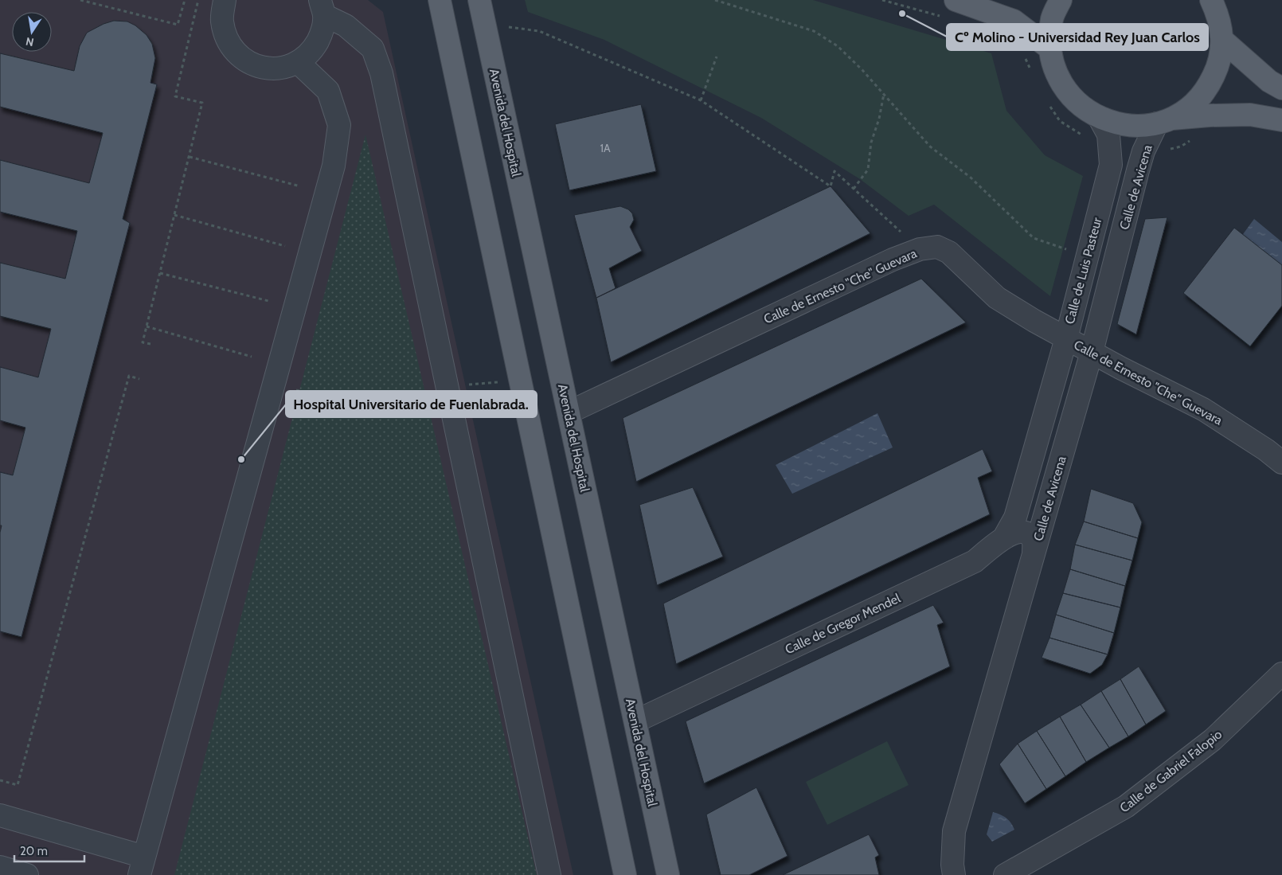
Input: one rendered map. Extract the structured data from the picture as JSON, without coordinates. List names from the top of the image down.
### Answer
{
  "streets": {
    "main road": ["Avenida del Hospital"],
    "street": [
      "Calle de Avicena",
      "Calle de Luis Pasteur",
      "Calle de Ernesto \"Che\" Guevara",
      "Calle de Gregor Mendel",
      "Calle de Gabriel Falopio"
    ]
  },
  "crossings": [
    ["Avenida del Hospital", "Calle de Ernesto \"Che\" Guevara"],
    ["Avenida del Hospital", "Calle de Gregor Mendel"],
    ["Calle de Avicena", "Calle de Ernesto \"Che\" Guevara"],
    ["Calle de Avicena", "Calle de Gregor Mendel"],
    ["Calle de Luis Pasteur", "Calle de Ernesto \"Che\" Guevara"],
    ["Calle de Luis Pasteur", "Calle de Gregor Mendel"]
  ],
  "places": ["Cº Molino - Universidad Rey Juan Carlos", "Hospital Universitario de Fuenlabrada."],
  "house_numbers": ["1A"],
  "scale_bar": "20 m",
  "north": "bottom"
}
